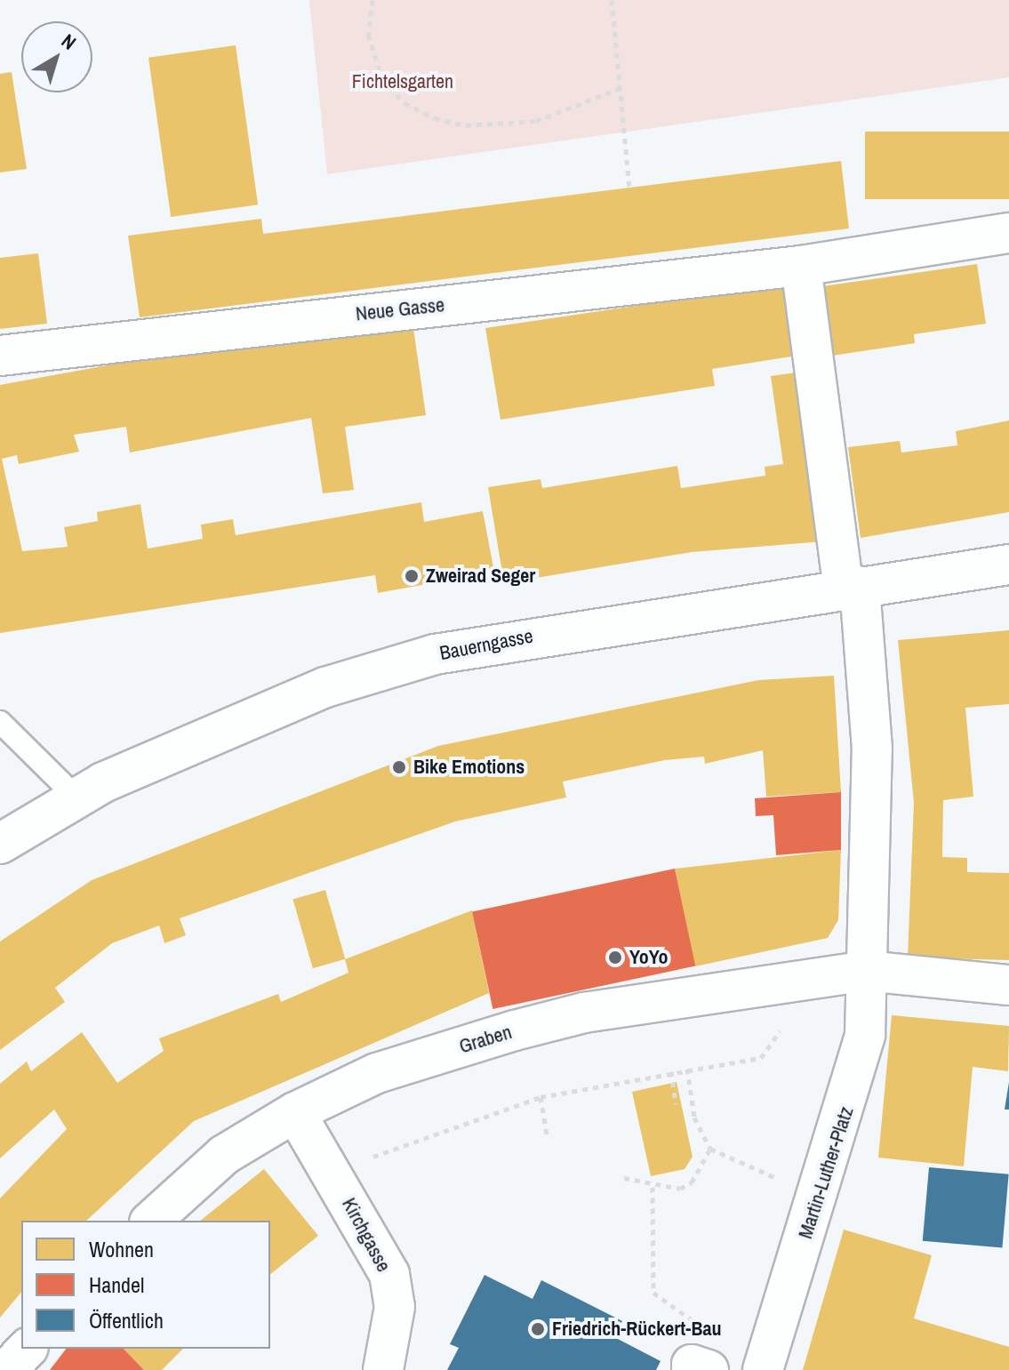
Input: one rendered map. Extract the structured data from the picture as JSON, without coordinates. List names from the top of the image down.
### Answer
{
  "streets": {
    "street": [
      "Neue Gasse",
      "Bauerngasse",
      "Graben",
      "Martin-Luther-Platz",
      "Kirchgasse"
    ]
  },
  "crossings": [
    ["Graben", "Martin-Luther-Platz"],
    ["Graben", "Kirchgasse"]
  ],
  "parks": ["Fichtelsgarten"],
  "places": [
    "Zweirad Seger",
    "Bike Emotions",
    "YoYo",
    "Friedrich-Rückert-Bau"
  ],
  "legend": ["Wohnen", "Handel", "Öffentlich"],
  "north": "top right"
}
